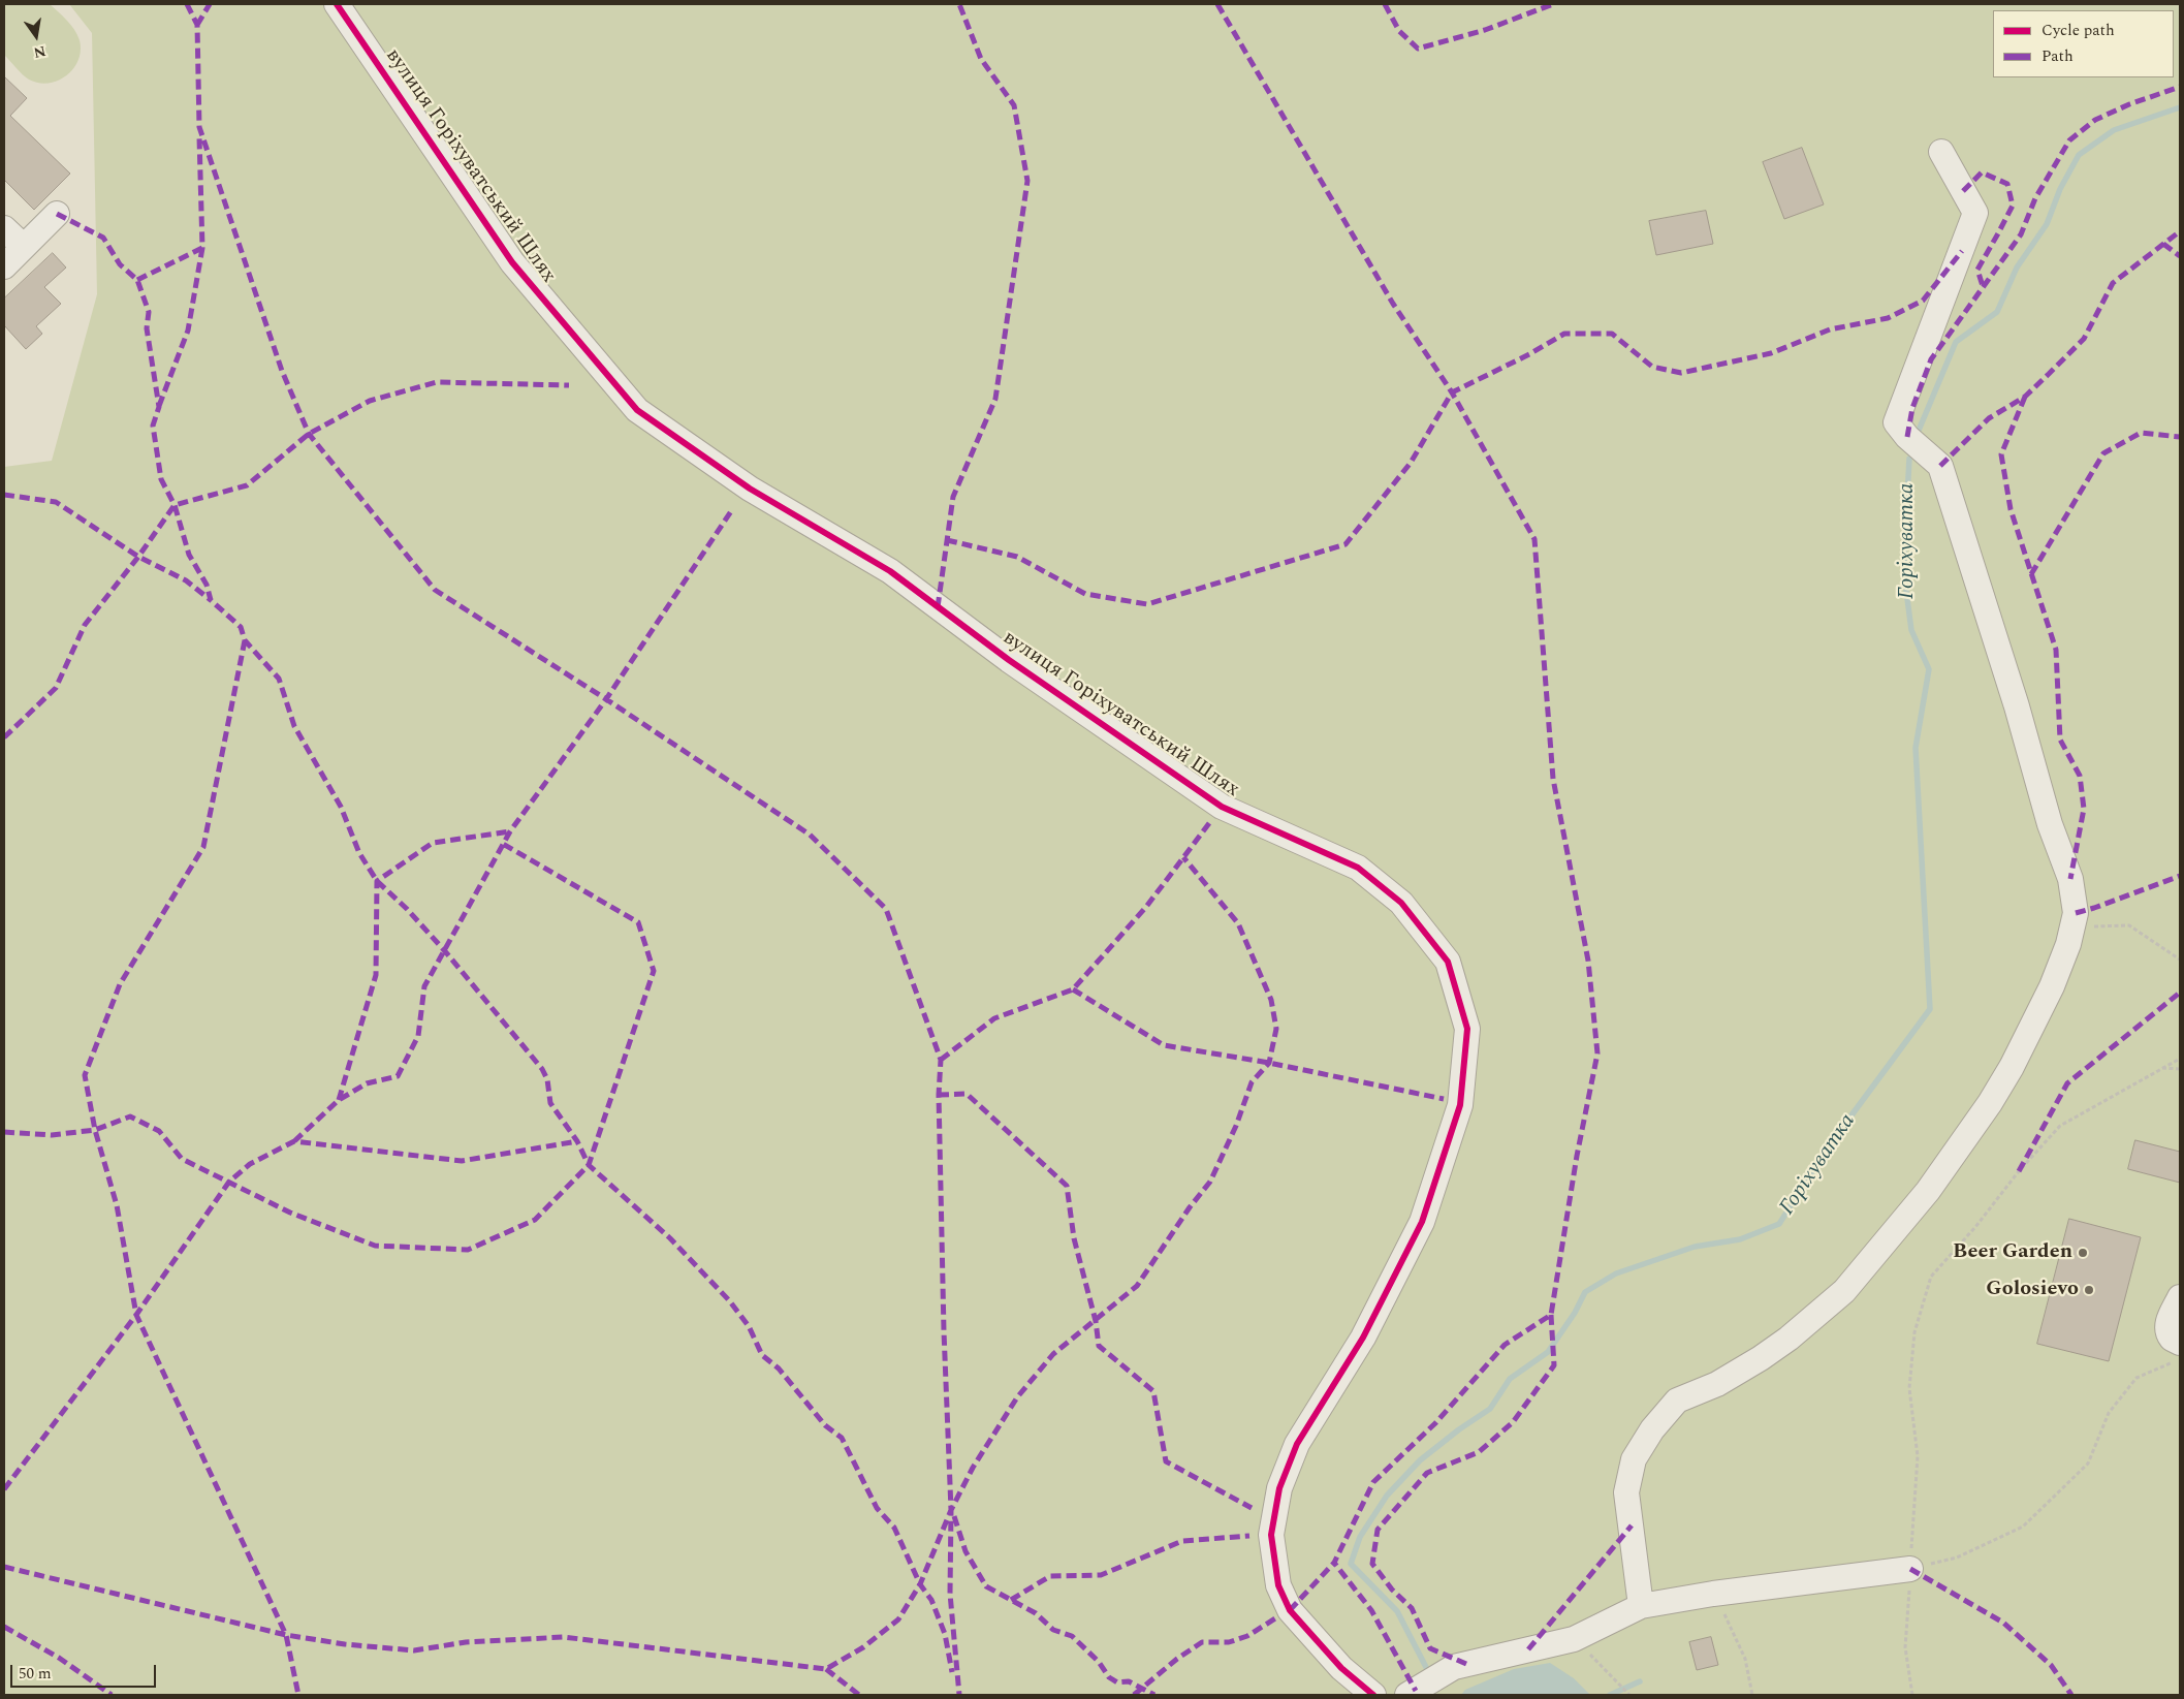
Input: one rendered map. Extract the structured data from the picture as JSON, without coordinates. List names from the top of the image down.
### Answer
{
  "streets": {
    "street": ["вулиця Горіхуватський Шлях"]
  },
  "water": ["Горіхуватка"],
  "places": ["Beer Garden", "Golosievo"],
  "legend": ["Cycle path", "Path"],
  "scale_bar": "50 m",
  "north": "bottom"
}
